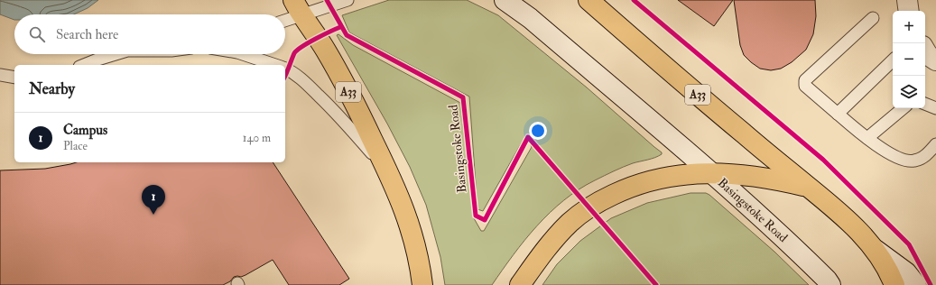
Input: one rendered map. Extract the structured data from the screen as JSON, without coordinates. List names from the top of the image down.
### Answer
{
  "streets": {
    "highway": ["A33"],
    "main road": ["Basingstoke Road"]
  },
  "page": {
    "map_buttons": ["+", "−"],
    "search": "Search here",
    "heading": "Nearby",
    "list": [
      {
        "mark": "1",
        "name": "Campus",
        "note": "Place",
        "value": "140 m"
      }
    ],
    "pins": "1"
  }
}
